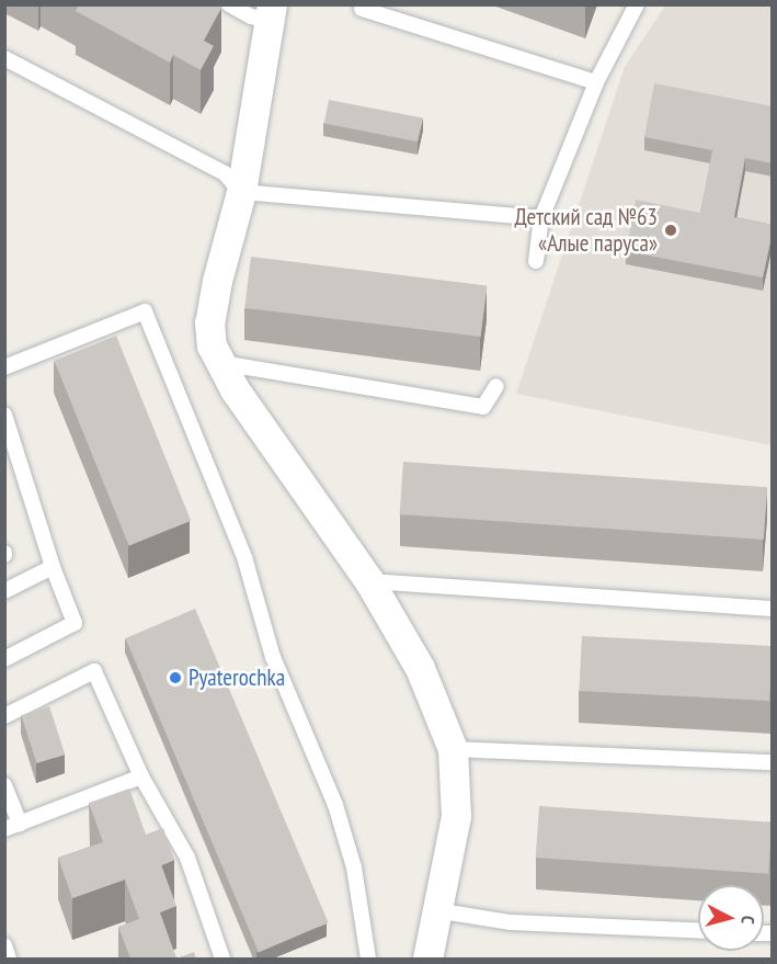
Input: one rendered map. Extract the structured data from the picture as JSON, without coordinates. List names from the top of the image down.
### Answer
{
  "places": ["Детский сад №63 «Алые паруса»", "Pyaterochka"],
  "north": "right"
}
